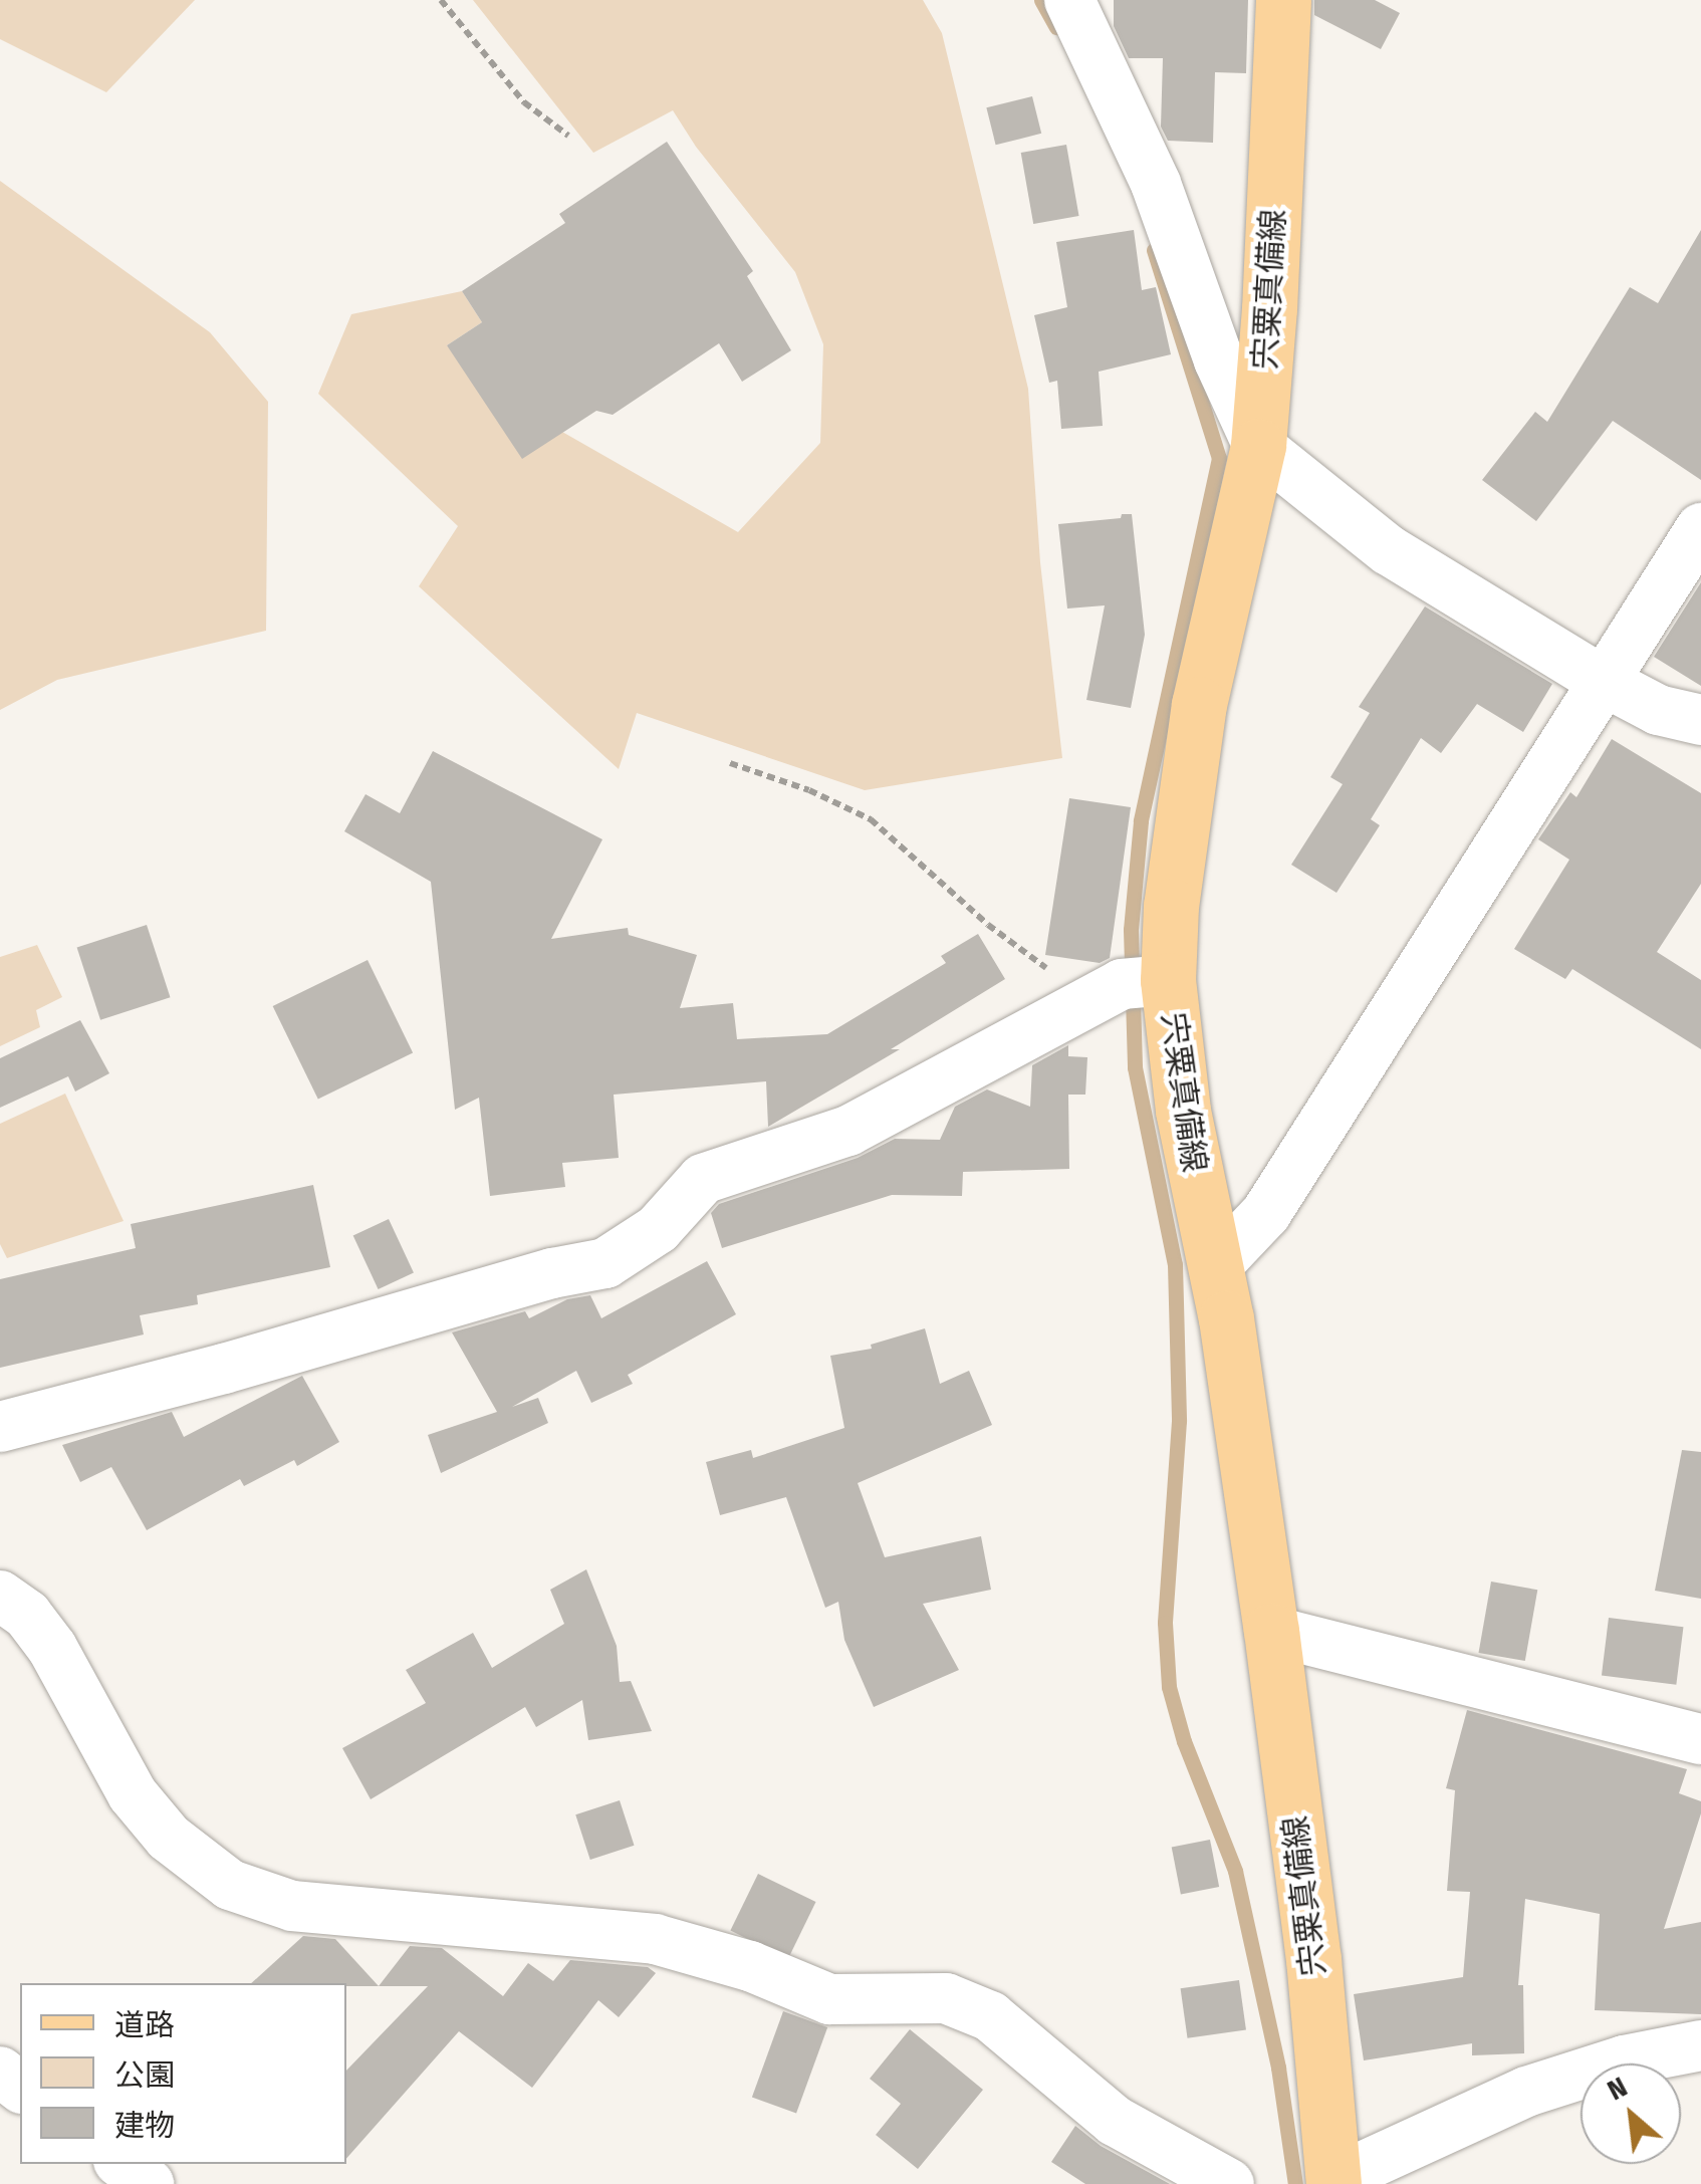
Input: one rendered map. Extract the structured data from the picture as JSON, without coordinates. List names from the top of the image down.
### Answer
{
  "streets": {
    "main road": ["宍粟真備線"]
  },
  "legend": ["道路", "公園", "建物"],
  "north": "top left"
}
